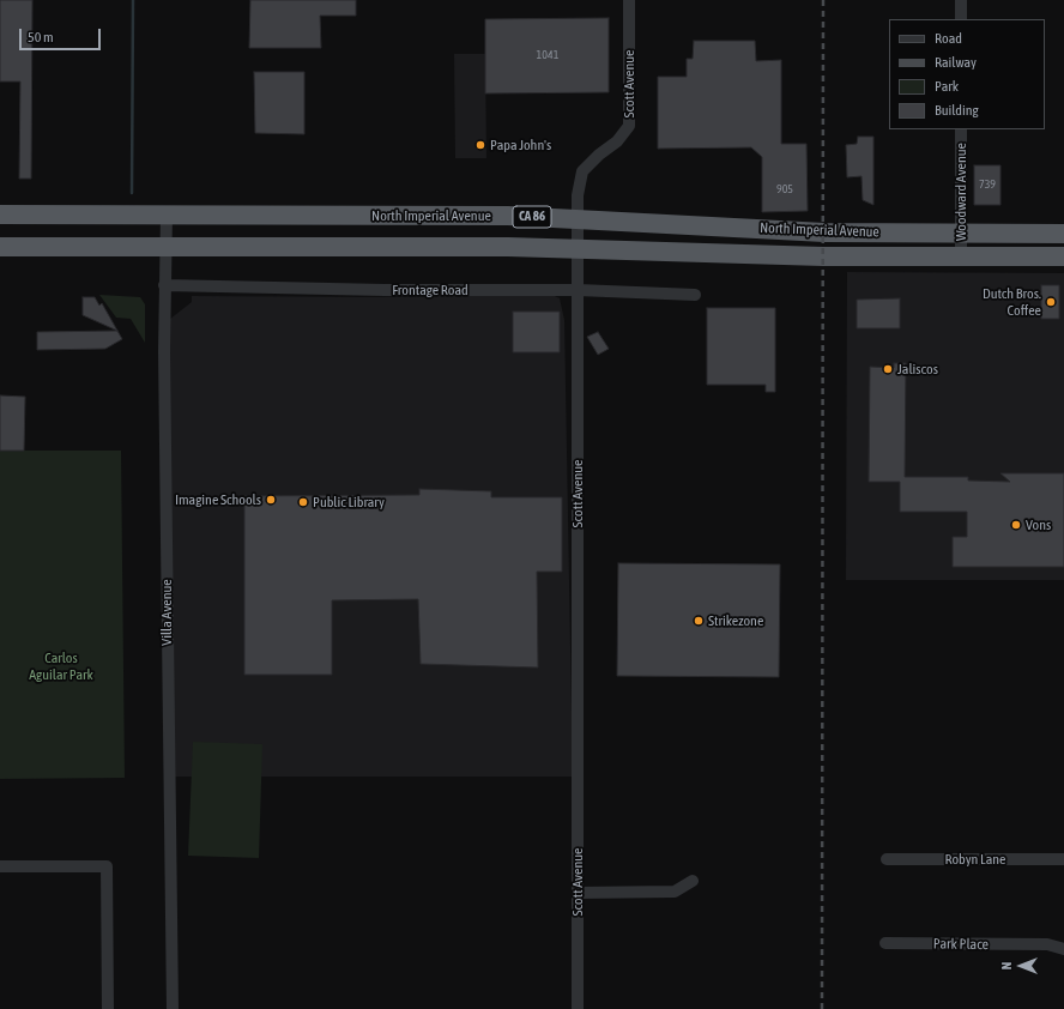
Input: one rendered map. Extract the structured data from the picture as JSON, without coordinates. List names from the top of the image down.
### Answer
{
  "streets": {
    "highway": ["North Imperial Avenue", "CA 86"],
    "street": [
      "Scott Avenue",
      "Woodward Avenue",
      "Frontage Road",
      "Villa Avenue",
      "Robyn Lane",
      "Park Place"
    ]
  },
  "crossings": [
    ["Scott Avenue", "North Imperial Avenue"],
    ["Scott Avenue", "Frontage Road"],
    ["Woodward Avenue", "North Imperial Avenue"],
    ["North Imperial Avenue", "Villa Avenue"],
    ["Frontage Road", "Villa Avenue"]
  ],
  "parks": ["Carlos Aguilar Park"],
  "places": [
    "Papa John's",
    "Dutch Bros. Coffee",
    "Jaliscos",
    "Imagine Schools",
    "Public Library",
    "Vons",
    "Strikezone"
  ],
  "house_numbers": ["1041", "739", "905"],
  "legend": [
    "Road",
    "Railway",
    "Park",
    "Building"
  ],
  "scale_bar": "50 m",
  "north": "left"
}
